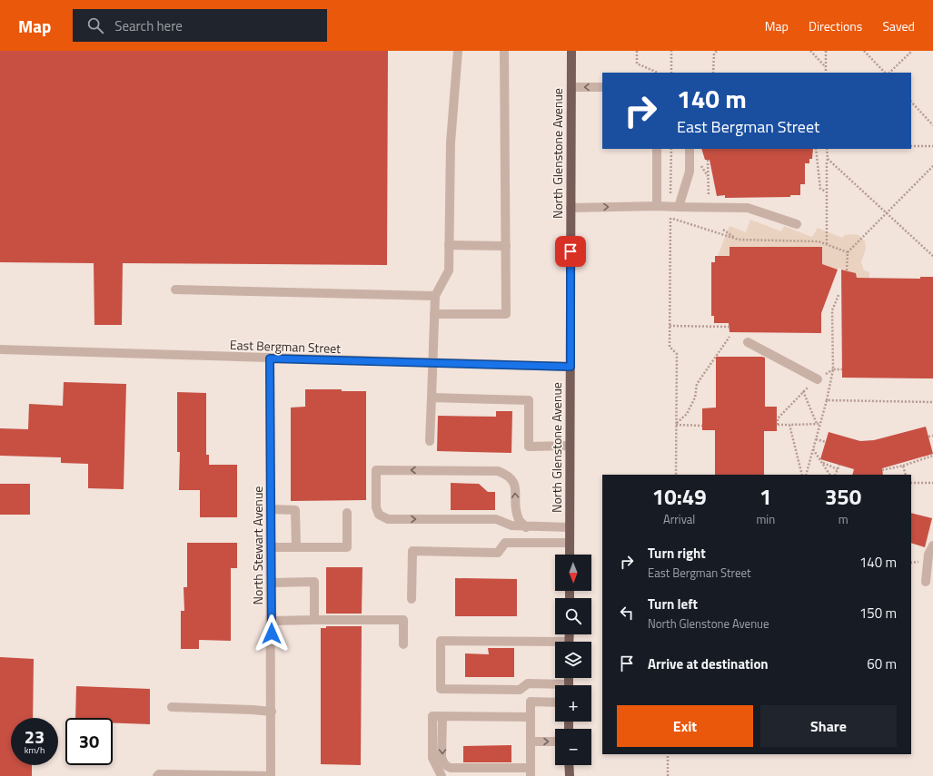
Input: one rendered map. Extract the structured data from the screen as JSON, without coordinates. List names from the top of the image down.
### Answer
{
  "streets": {
    "main road": ["North Glenstone Avenue"],
    "street": ["East Bergman Street", "North Stewart Avenue"]
  },
  "crossings": [
    ["North Glenstone Avenue", "East Bergman Street"],
    ["East Bergman Street", "North Stewart Avenue"]
  ],
  "north": "bottom",
  "page": {
    "header": "Map",
    "search": "Search here",
    "nav": ["Map", "Directions", "Saved"],
    "turn": ["140 m", "East Bergman Street"],
    "eta": [
      "10:49",
      "Arrival",
      "1",
      "min",
      "350",
      "m"
    ],
    "list": [
      {
        "name": "Turn right",
        "note": "East Bergman Street",
        "value": "140 m"
      },
      {
        "name": "Turn left",
        "note": "North Glenstone Avenue",
        "value": "150 m"
      },
      {
        "name": "Arrive at destination",
        "value": "60 m"
      }
    ],
    "map_buttons": ["+", "−"],
    "buttons": ["Exit", "Share"],
    "speed": "23 km/h",
    "limit": "30"
  }
}
